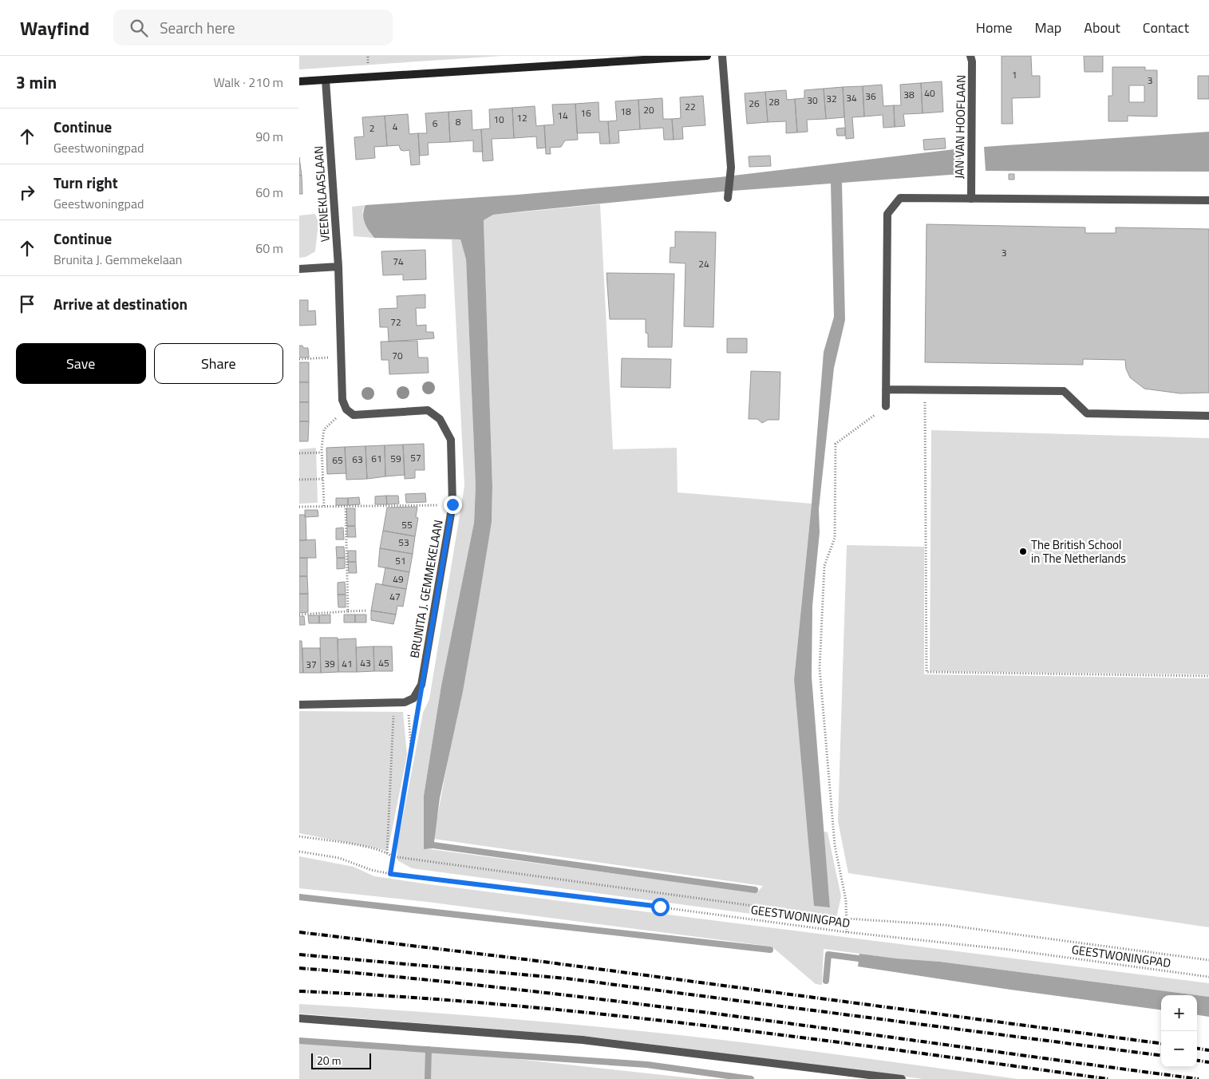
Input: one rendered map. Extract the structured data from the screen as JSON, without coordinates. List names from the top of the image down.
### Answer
{
  "streets": {
    "street": ["JAN VAN HOOFLAAN", "VEENEKLAASLAAN", "BRUNITA J. GEMMEKELAAN"],
    "path": ["GEESTWONINGPAD"]
  },
  "places": ["The British School in The Netherlands"],
  "house_numbers": [
    "1",
    "3",
    "40",
    "38",
    "36",
    "34",
    "32",
    "30",
    "28",
    "26",
    "22",
    "20",
    "18",
    "16",
    "14",
    "12",
    "10",
    "8",
    "6",
    "4",
    "2",
    "3",
    "74",
    "24",
    "72",
    "70",
    "57",
    "61",
    "59",
    "63",
    "65",
    "55",
    "53",
    "51",
    "49",
    "47",
    "43",
    "45",
    "39",
    "41",
    "37"
  ],
  "scale_bar": "20 m",
  "page": {
    "header": "Wayfind",
    "search": "Search here",
    "nav": [
      "Home",
      "Map",
      "About",
      "Contact"
    ],
    "heading": ["3 min", "Walk · 210 m"],
    "list": [
      ["Continue", "Geestwoningpad", "90 m"],
      ["Turn right", "Geestwoningpad", "60 m"],
      ["Continue", "Brunita J. Gemmekelaan", "60 m"],
      "Arrive at destination"
    ],
    "buttons": ["Save", "Share"],
    "map_buttons": ["+", "−"],
    "scale": "20 m"
  }
}
